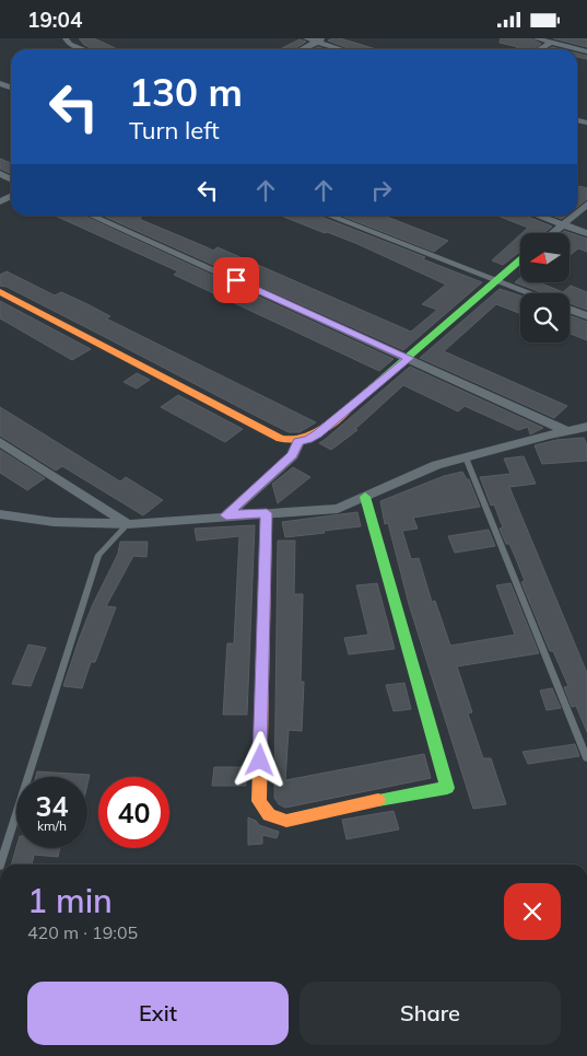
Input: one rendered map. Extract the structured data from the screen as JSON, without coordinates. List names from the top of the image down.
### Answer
{
  "north": "left",
  "page": {
    "status": "19:04",
    "turn": ["130 m", "Turn left"],
    "speed": "34 km/h",
    "limit": "40",
    "heading": ["1 min", "420 m · 19:05"],
    "buttons": ["Exit", "Share"]
  }
}
